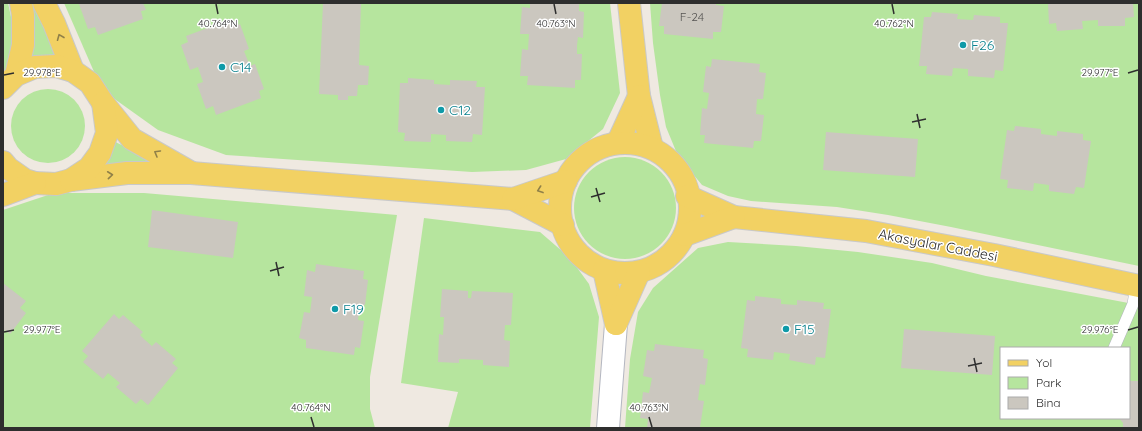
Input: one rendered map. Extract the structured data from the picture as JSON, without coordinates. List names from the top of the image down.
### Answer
{
  "streets": {
    "main road": ["Akasyalar Caddesi"]
  },
  "places": [
    "F26",
    "C14",
    "C12",
    "F19",
    "F15"
  ],
  "house_numbers": ["F-24"],
  "legend": ["Yol", "Park", "Bina"],
  "coordinates": [
    "40.764°N",
    "40.763°N",
    "40.762°N",
    "29.977°E",
    "29.978°E",
    "29.976°E"
  ]
}
